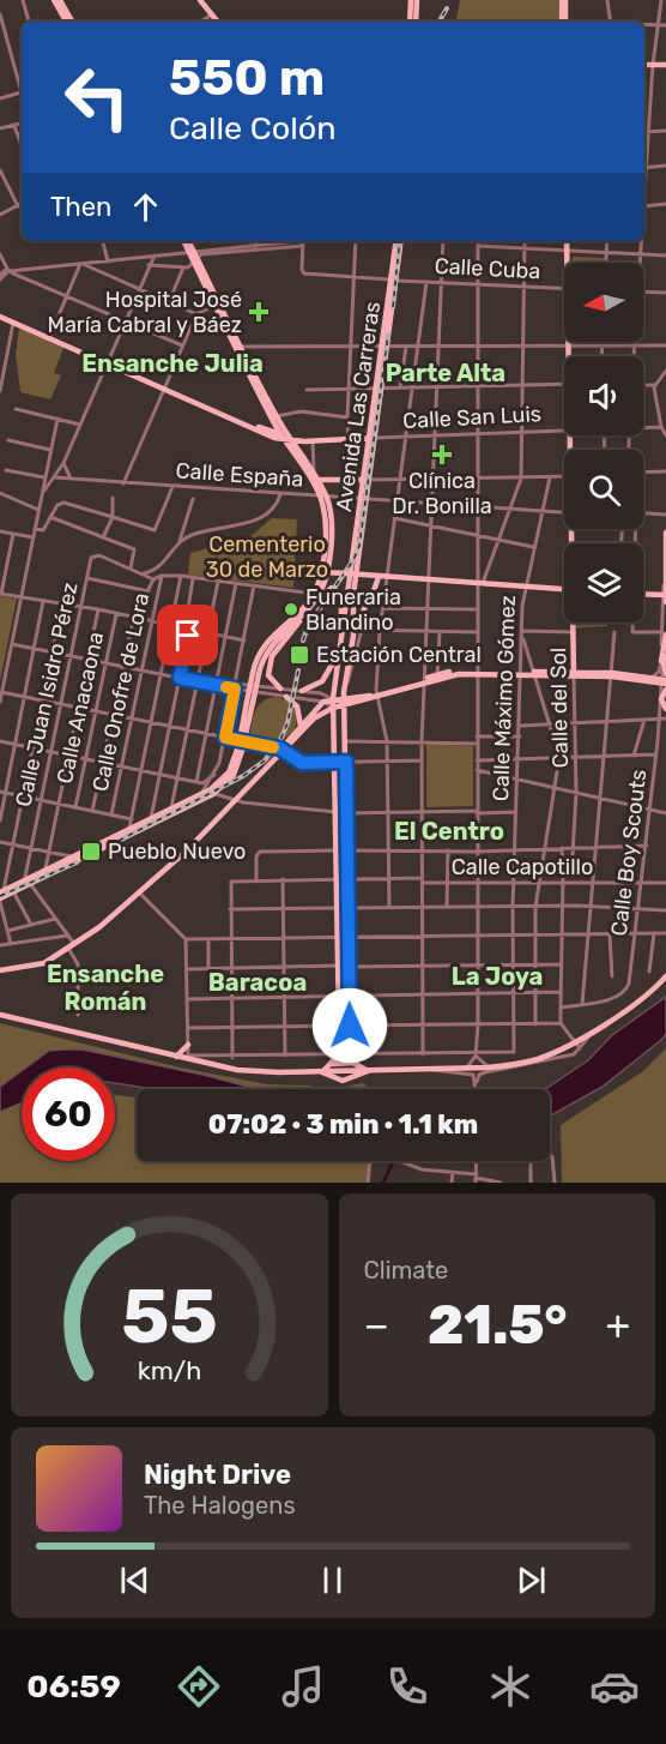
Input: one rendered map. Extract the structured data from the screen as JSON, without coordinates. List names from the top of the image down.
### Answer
{
  "streets": {
    "main road": ["Avenida Las Carreras", "Calle San Luis", "Calle del Sol"],
    "street": [
      "Calle Cuba",
      "Calle España",
      "Calle Onofre de Lora",
      "Calle Juan Isidro Pérez",
      "Calle Máximo Gómez",
      "Calle Anacaona",
      "Calle Boy Scouts",
      "Calle Capotillo"
    ]
  },
  "crossings": [
    ["Calle Cuba", "Avenida Las Carreras"],
    ["Avenida Las Carreras", "Calle San Luis"],
    ["Avenida Las Carreras", "Calle España"],
    ["Avenida Las Carreras", "Calle Capotillo"],
    ["Calle España", "Calle Máximo Gómez"],
    ["Calle Máximo Gómez", "Calle Capotillo"],
    ["Calle del Sol", "Calle Boy Scouts"],
    ["Calle del Sol", "Calle Capotillo"],
    ["Calle Boy Scouts", "Calle Capotillo"]
  ],
  "districts": [
    "Ensanche Julia",
    "Parte Alta",
    "El Centro",
    "Ensanche Román",
    "La Joya",
    "Baracoa"
  ],
  "parks": ["Cementerio 30 de Marzo"],
  "places": {
    "health": ["Hospital José María Cabral y Báez", "Clínica Dr. Bonilla"],
    "other": ["Funeraria Blandino"],
    "transit": ["Estación Central", "Pueblo Nuevo"]
  },
  "north": "left",
  "page": {
    "turn": ["550 m", "Calle Colón"],
    "then": "Then",
    "limit": "60",
    "trip": "07:02 · 3 min · 1.1 km",
    "tile": "Climate",
    "heat": ["−", "21.5°", "+"],
    "song": ["Night Drive", "The Halogens"],
    "tabs": "06:59",
    "gauge": ["55", "km/h"]
  }
}
